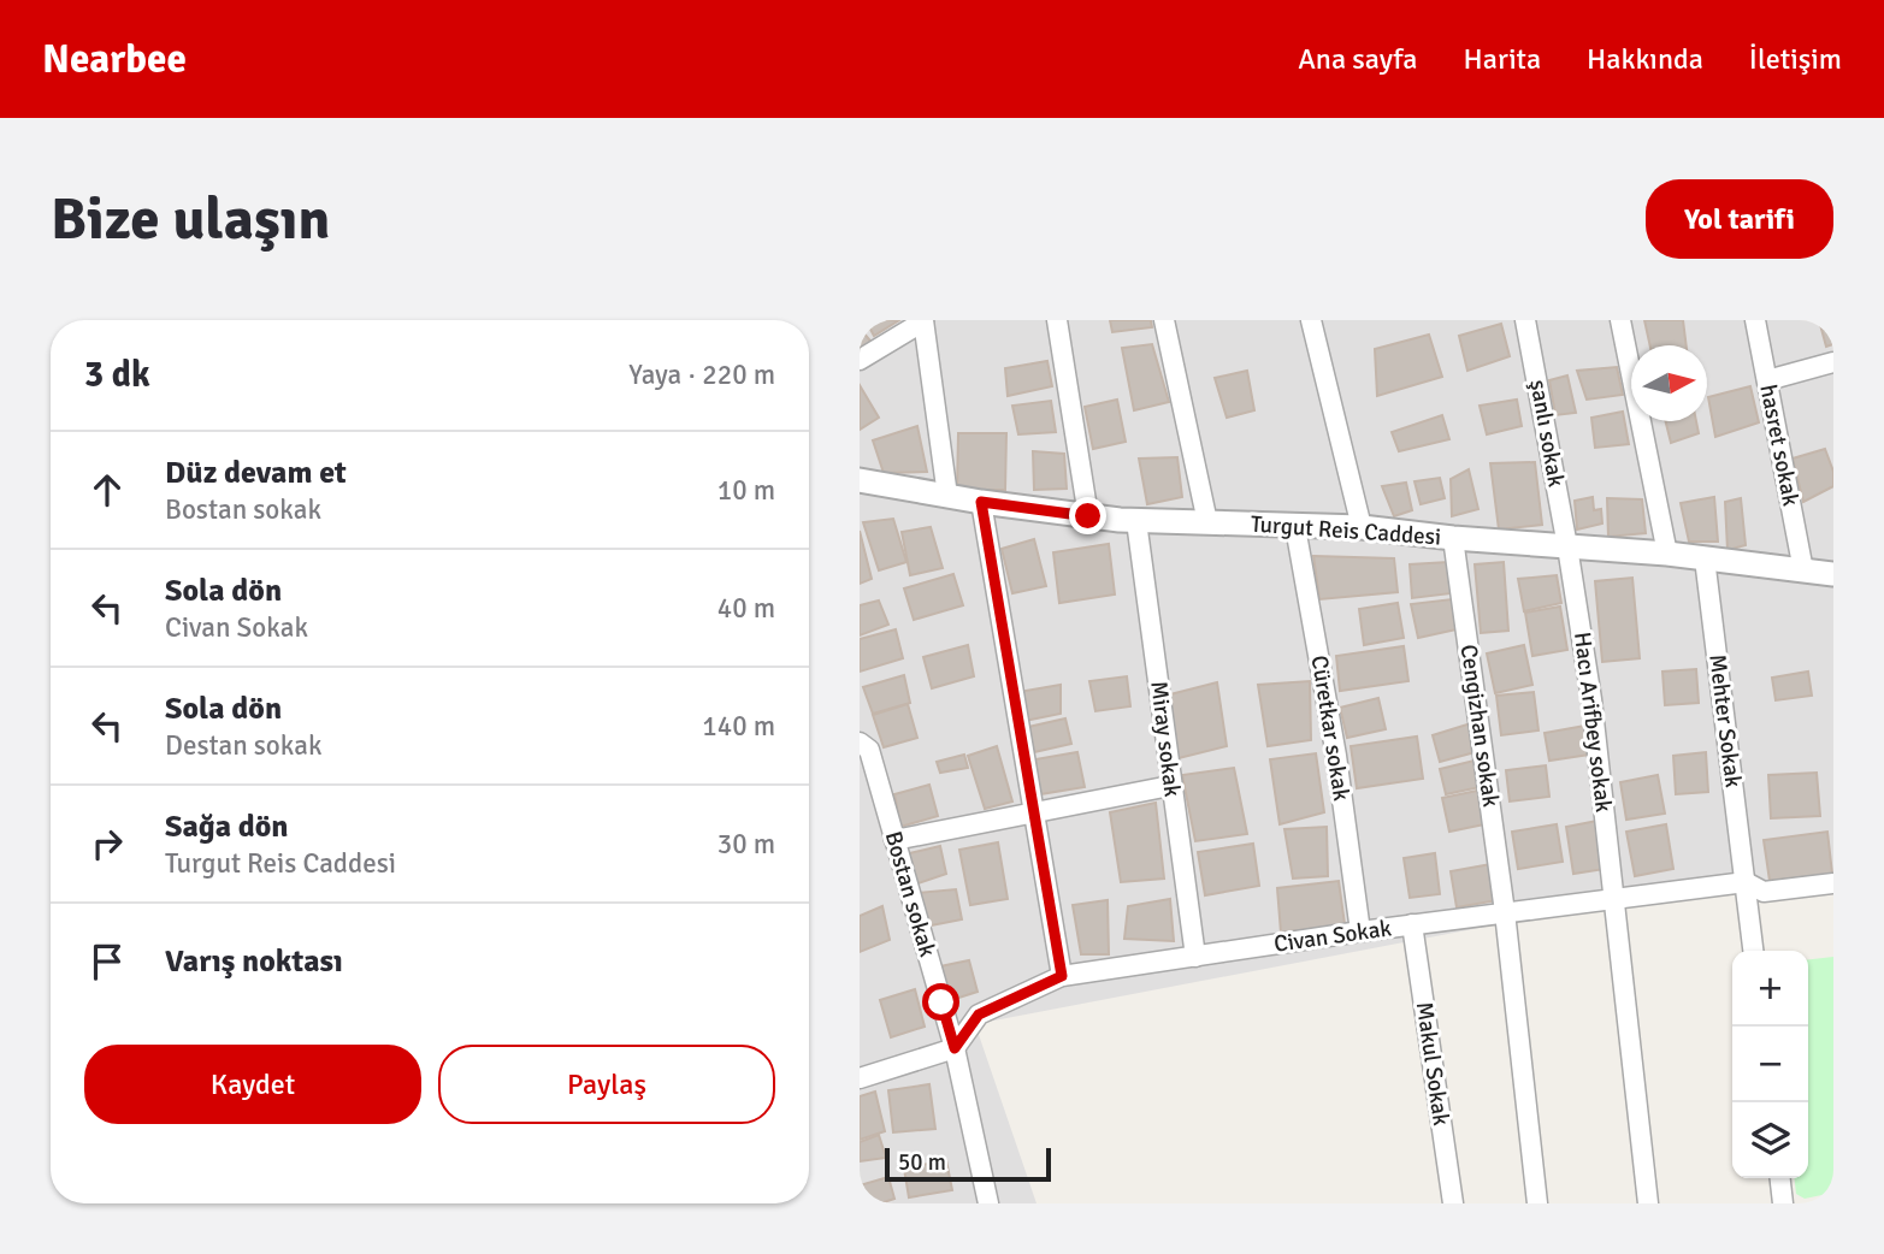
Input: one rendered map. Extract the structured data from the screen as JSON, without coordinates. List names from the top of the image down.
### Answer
{
  "streets": {
    "street": [
      "şanlı sokak",
      "hasret sokak",
      "Turgut Reis Caddesi",
      "Mehter Sokak",
      "Hacı Arifbey sokak",
      "Cengizhan sokak",
      "Cüretkar sokak",
      "Miray sokak",
      "Bostan sokak",
      "Civan Sokak",
      "Makul Sokak"
    ]
  },
  "crossings": [
    ["şanlı sokak", "Turgut Reis Caddesi"],
    ["şanlı sokak", "Hacı Arifbey sokak"],
    ["hasret sokak", "Turgut Reis Caddesi"],
    ["Turgut Reis Caddesi", "Mehter Sokak"],
    ["Turgut Reis Caddesi", "Hacı Arifbey sokak"],
    ["Turgut Reis Caddesi", "Cengizhan sokak"],
    ["Turgut Reis Caddesi", "Cüretkar sokak"],
    ["Turgut Reis Caddesi", "Miray sokak"],
    ["Mehter Sokak", "Civan Sokak"],
    ["Hacı Arifbey sokak", "Civan Sokak"],
    ["Cengizhan sokak", "Civan Sokak"],
    ["Cüretkar sokak", "Civan Sokak"],
    ["Miray sokak", "Civan Sokak"],
    ["Bostan sokak", "Civan Sokak"],
    ["Civan Sokak", "Makul Sokak"]
  ],
  "scale_bar": "50 m",
  "north": "right",
  "page": {
    "header": "Nearbee",
    "nav": [
      "Ana sayfa",
      "Harita",
      "Hakkında",
      "İletişim"
    ],
    "buttons": [
      "Yol tarifi",
      ["Kaydet", "Paylaş"]
    ],
    "title": "Bize ulaşın",
    "heading": ["3 dk", "Yaya · 220 m"],
    "list": [
      ["Düz devam et", "Bostan sokak", "10 m"],
      ["Sola dön", "Civan Sokak", "40 m"],
      ["Sola dön", "Destan sokak", "140 m"],
      ["Sağa dön", "Turgut Reis Caddesi", "30 m"],
      "Varış noktası"
    ],
    "map_buttons": ["+", "−"],
    "scale": "50 m"
  }
}
